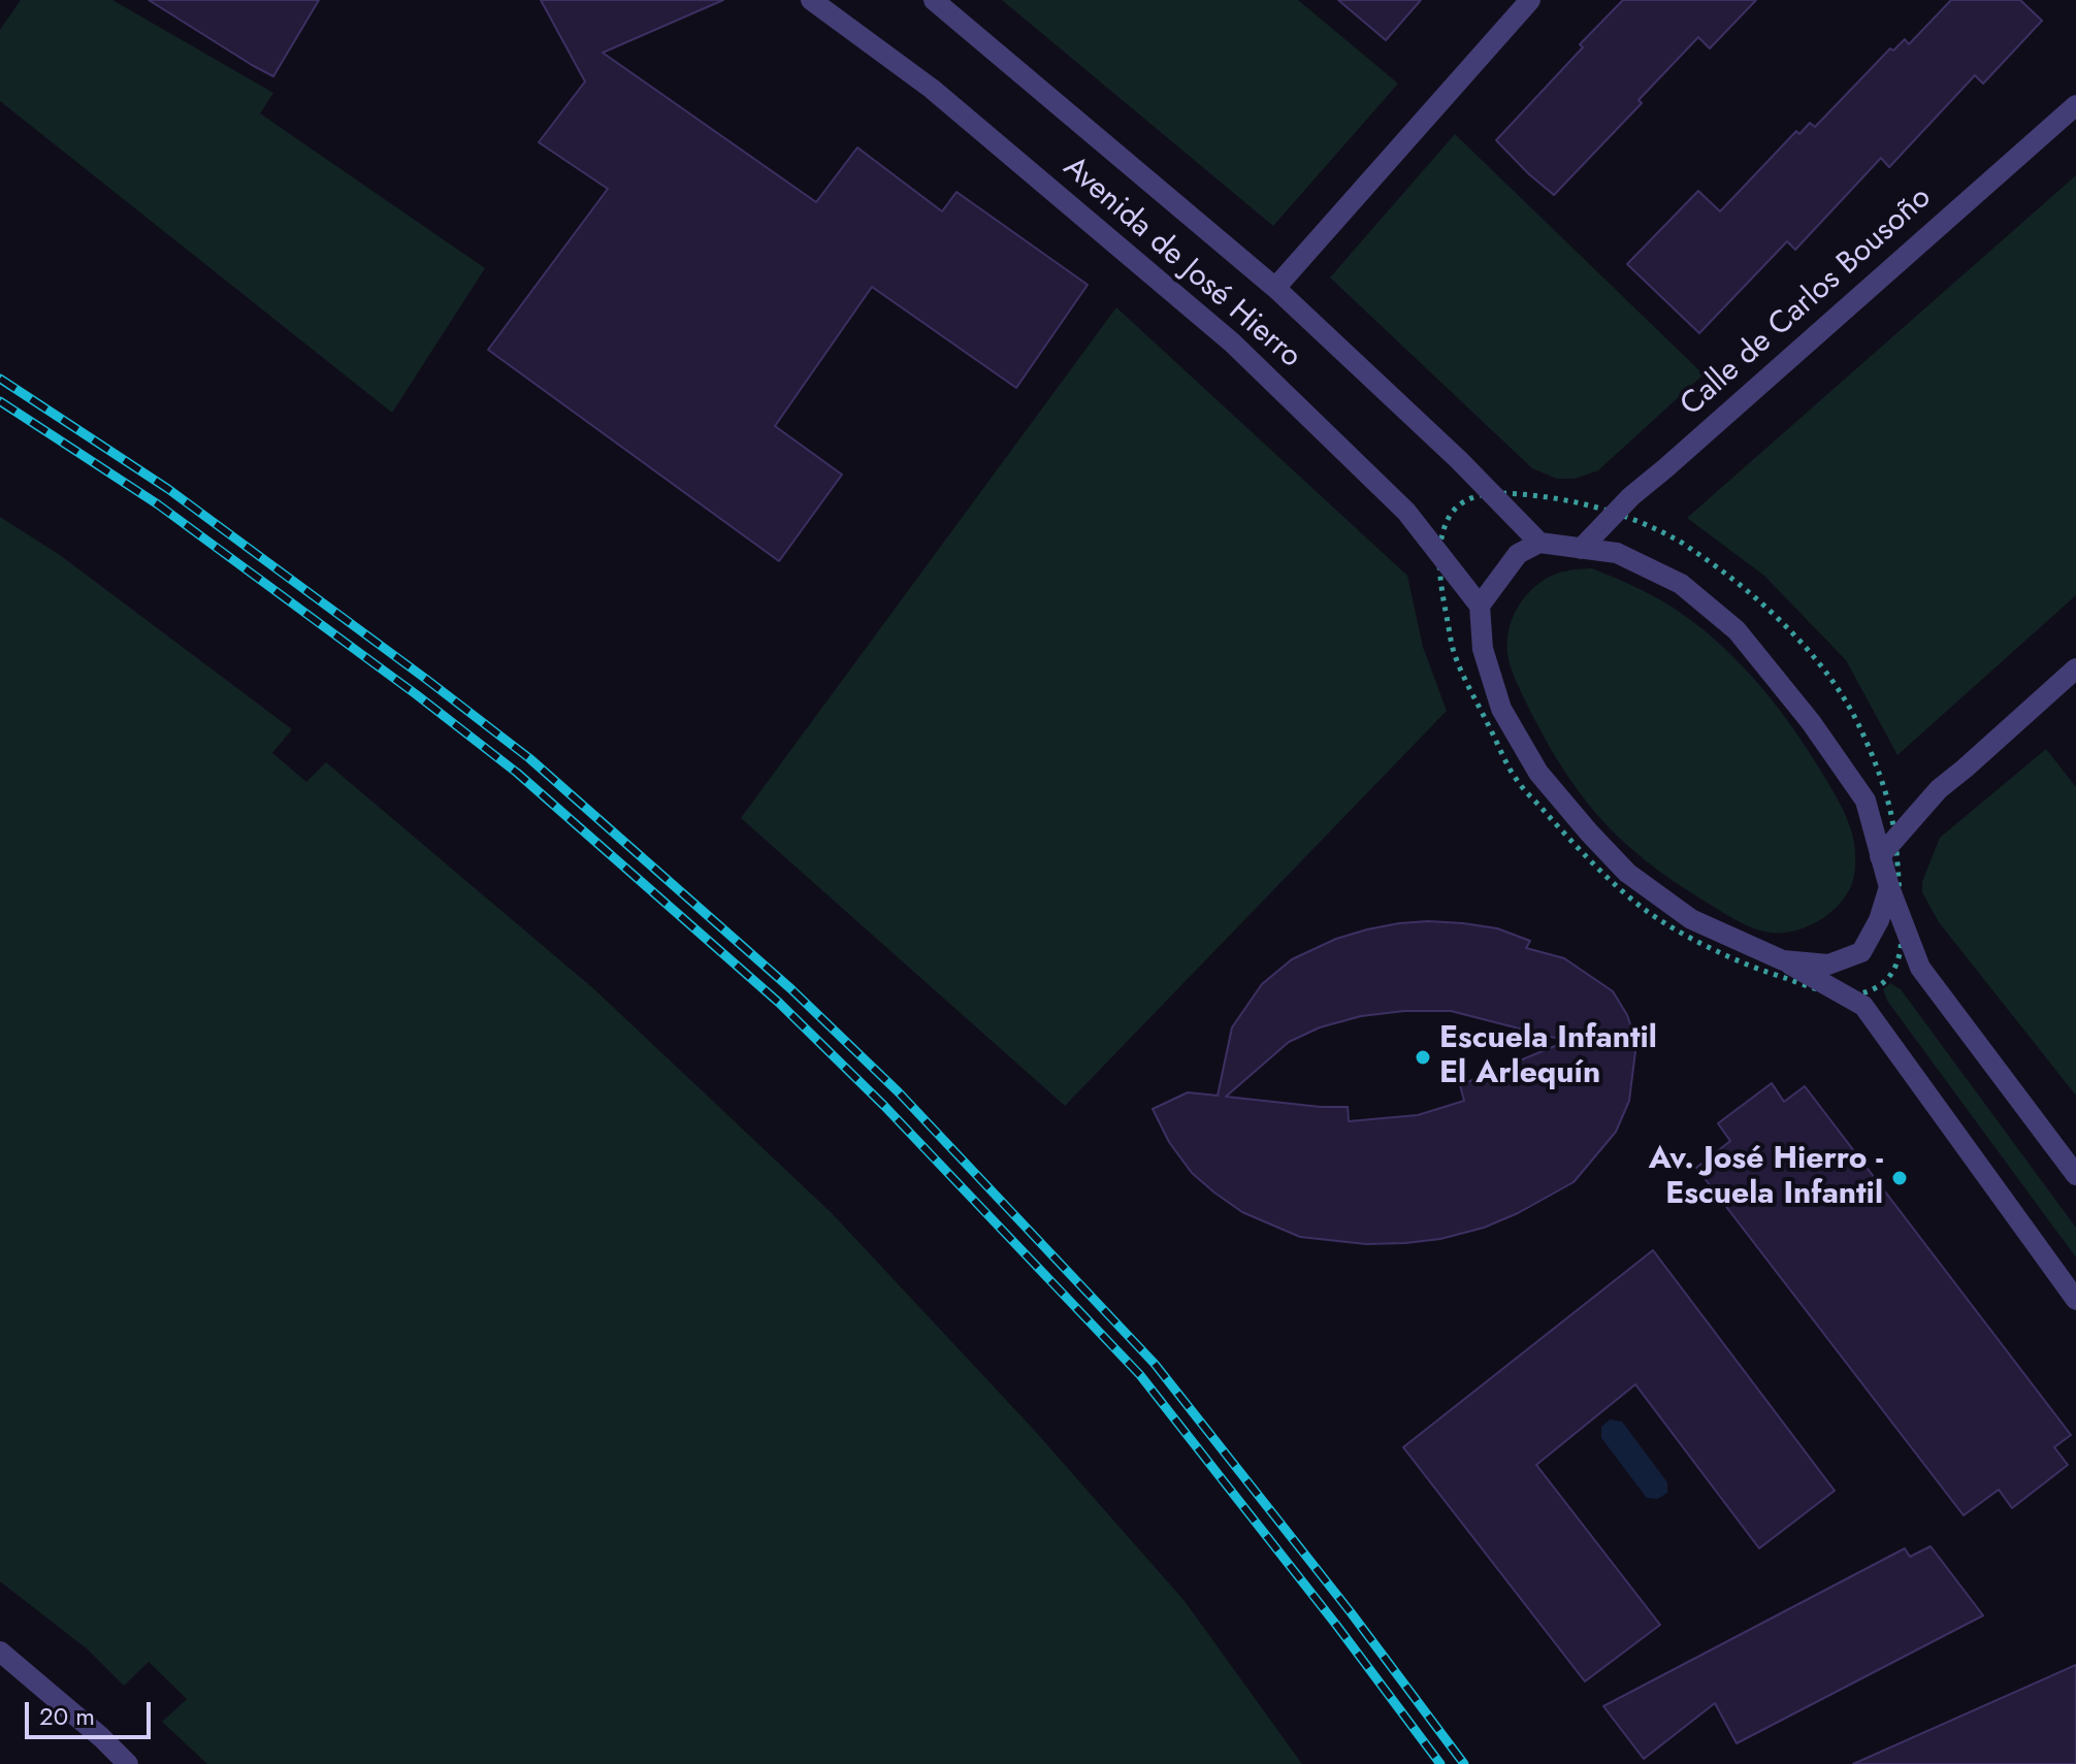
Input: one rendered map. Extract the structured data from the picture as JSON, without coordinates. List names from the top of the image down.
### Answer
{
  "streets": {
    "street": ["Avenida de José Hierro", "Calle de Carlos Bousoño"]
  },
  "places": ["Escuela Infantil El Arlequín", "Av. José Hierro - Escuela Infantil"],
  "scale_bar": "20 m"
}
